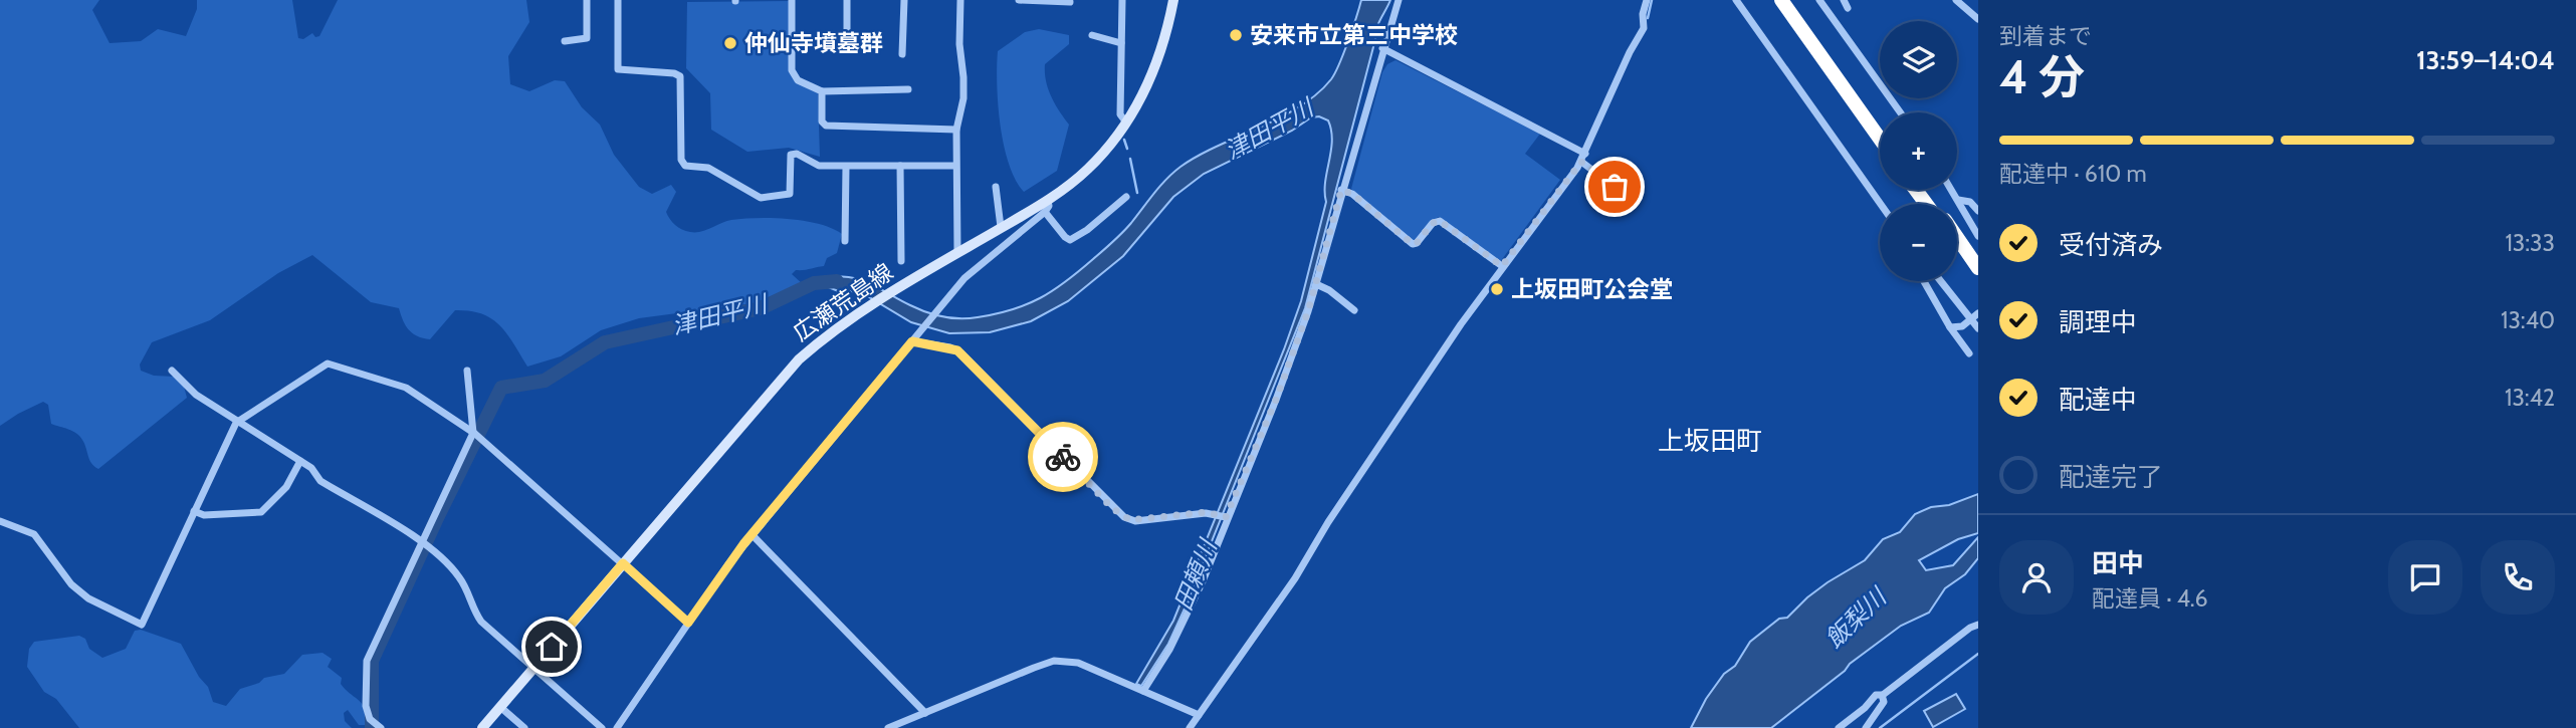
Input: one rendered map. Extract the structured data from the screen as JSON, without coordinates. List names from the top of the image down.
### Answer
{
  "streets": {
    "main road": ["広瀬荒島線"]
  },
  "districts": ["上坂田町"],
  "water": ["津田平川", "田頼川", "飯梨川"],
  "places": ["安来市立第三中学校", "仲仙寺墳墓群", "上坂田町公会堂"],
  "page": {
    "heading": ["4 分", "到着まで", "13:59–14:04"],
    "panel": ["田中", "配達員 · 4.6"],
    "map_buttons": ["+", "−"],
    "bar": "配達中 · 610 m",
    "list": [
      ["受付済み", "13:33"],
      ["調理中", "13:40"],
      ["配達中", "13:42"],
      "配達完了"
    ]
  }
}
